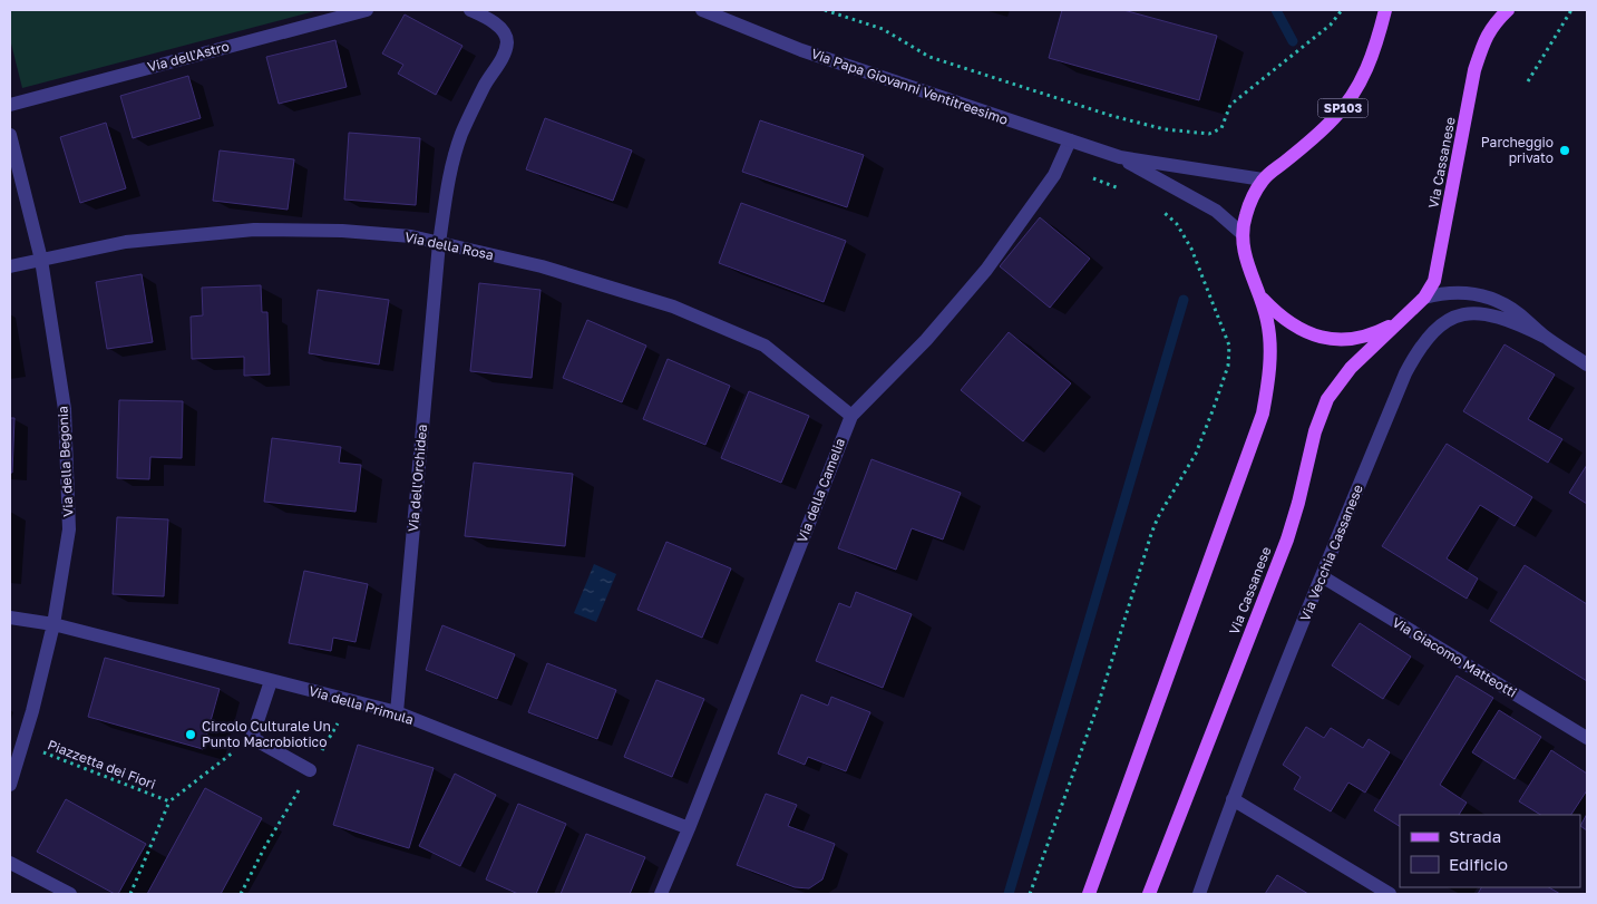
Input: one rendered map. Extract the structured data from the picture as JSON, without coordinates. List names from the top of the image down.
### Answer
{
  "streets": {
    "main road": ["SP103", "Via Cassanese"],
    "street": [
      "Via dell'Astro",
      "Via Papa Giovanni Ventitreesimo",
      "Via della Rosa",
      "Via della Begonia",
      "Via dell'Orchidea",
      "Via della Camelia",
      "Via Vecchia Cassanese",
      "Via Giacomo Matteotti",
      "Via della Primula"
    ],
    "path": ["Piazzetta dei Fiori"]
  },
  "crossings": [
    ["Via Papa Giovanni Ventitreesimo", "Via Cassanese"],
    ["Via Papa Giovanni Ventitreesimo", "Via della Camelia"],
    ["Via della Rosa", "Via della Begonia"],
    ["Via della Rosa", "Via dell'Orchidea"],
    ["Via della Rosa", "Via della Camelia"],
    ["Via della Begonia", "Via della Primula"],
    ["Via della Begonia", "Piazzetta dei Fiori"],
    ["Via dell'Orchidea", "Via della Primula"],
    ["Via della Camelia", "Via della Primula"],
    ["Via Vecchia Cassanese", "Via Giacomo Matteotti"]
  ],
  "places": ["Parcheggio privato", "Circolo Culturale Un Punto Macrobiotico"],
  "legend": ["Strada", "Edificio"]
}
